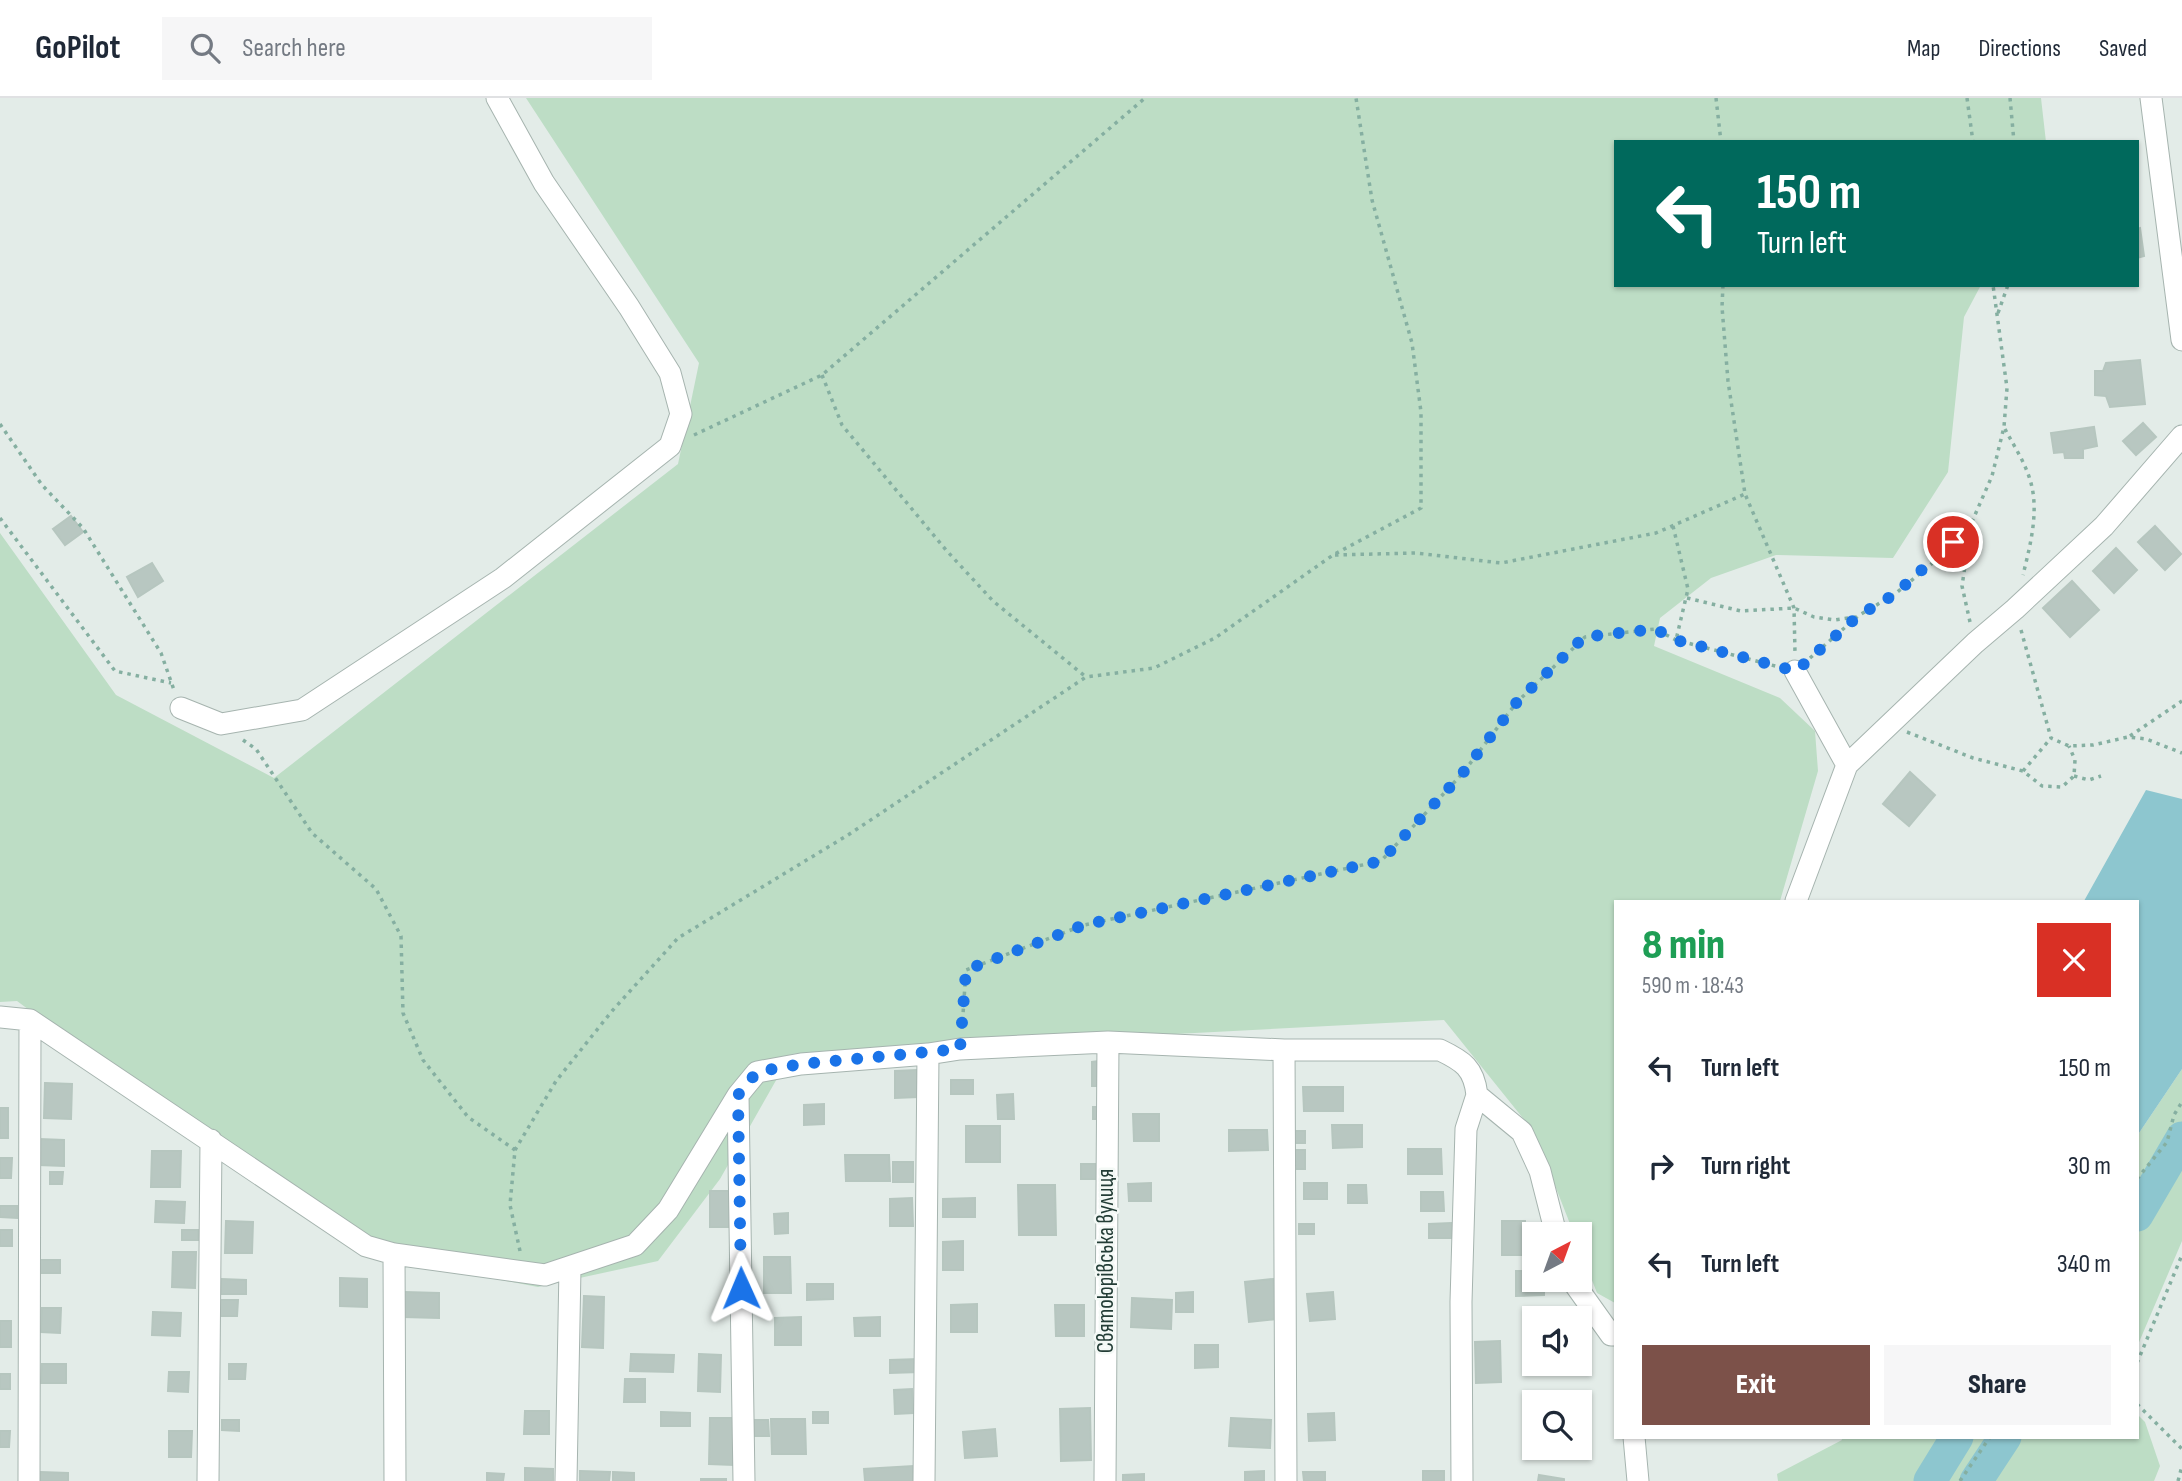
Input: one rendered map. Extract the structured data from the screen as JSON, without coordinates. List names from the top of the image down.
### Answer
{
  "streets": {
    "street": ["Святоюрівська вулиця"]
  },
  "north": "top right",
  "page": {
    "header": "GoPilot",
    "search": "Search here",
    "nav": ["Map", "Directions", "Saved"],
    "turn": ["150 m", "Turn left"],
    "heading": ["8 min", "590 m · 18:43"],
    "list": [
      {
        "name": "Turn left",
        "value": "150 m"
      },
      {
        "name": "Turn right",
        "value": "30 m"
      },
      {
        "name": "Turn left",
        "value": "340 m"
      }
    ],
    "buttons": ["Exit", "Share"]
  }
}
